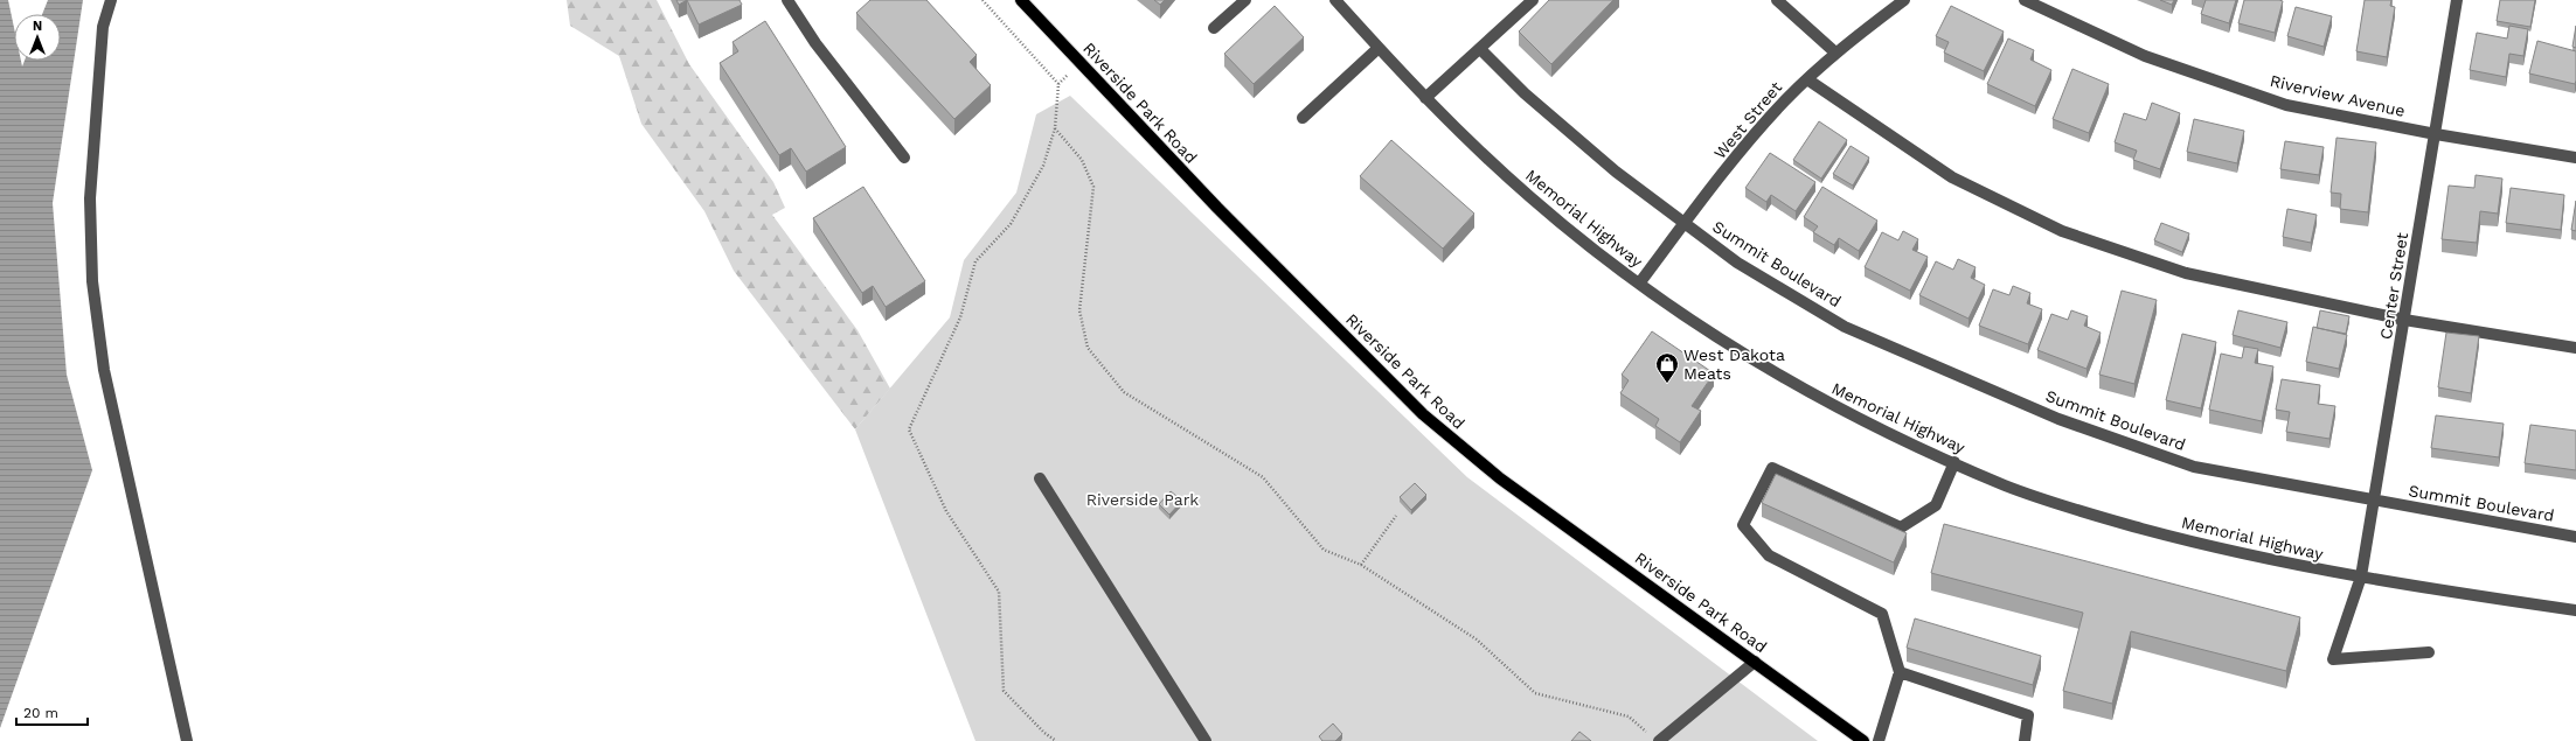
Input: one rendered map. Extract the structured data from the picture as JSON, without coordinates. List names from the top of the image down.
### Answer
{
  "streets": {
    "main road": ["Riverside Park Road"],
    "street": [
      "Riverview Avenue",
      "West Street",
      "Memorial Highway",
      "Summit Boulevard",
      "Center Street"
    ]
  },
  "crossings": [
    ["Riverview Avenue", "Center Street"],
    ["West Street", "Memorial Highway"],
    ["West Street", "Summit Boulevard"],
    ["Memorial Highway", "Center Street"],
    ["Summit Boulevard", "Center Street"]
  ],
  "parks": ["Riverside Park"],
  "places": {
    "shop": ["West Dakota Meats"]
  },
  "scale_bar": "20 m",
  "north": "top"
}
